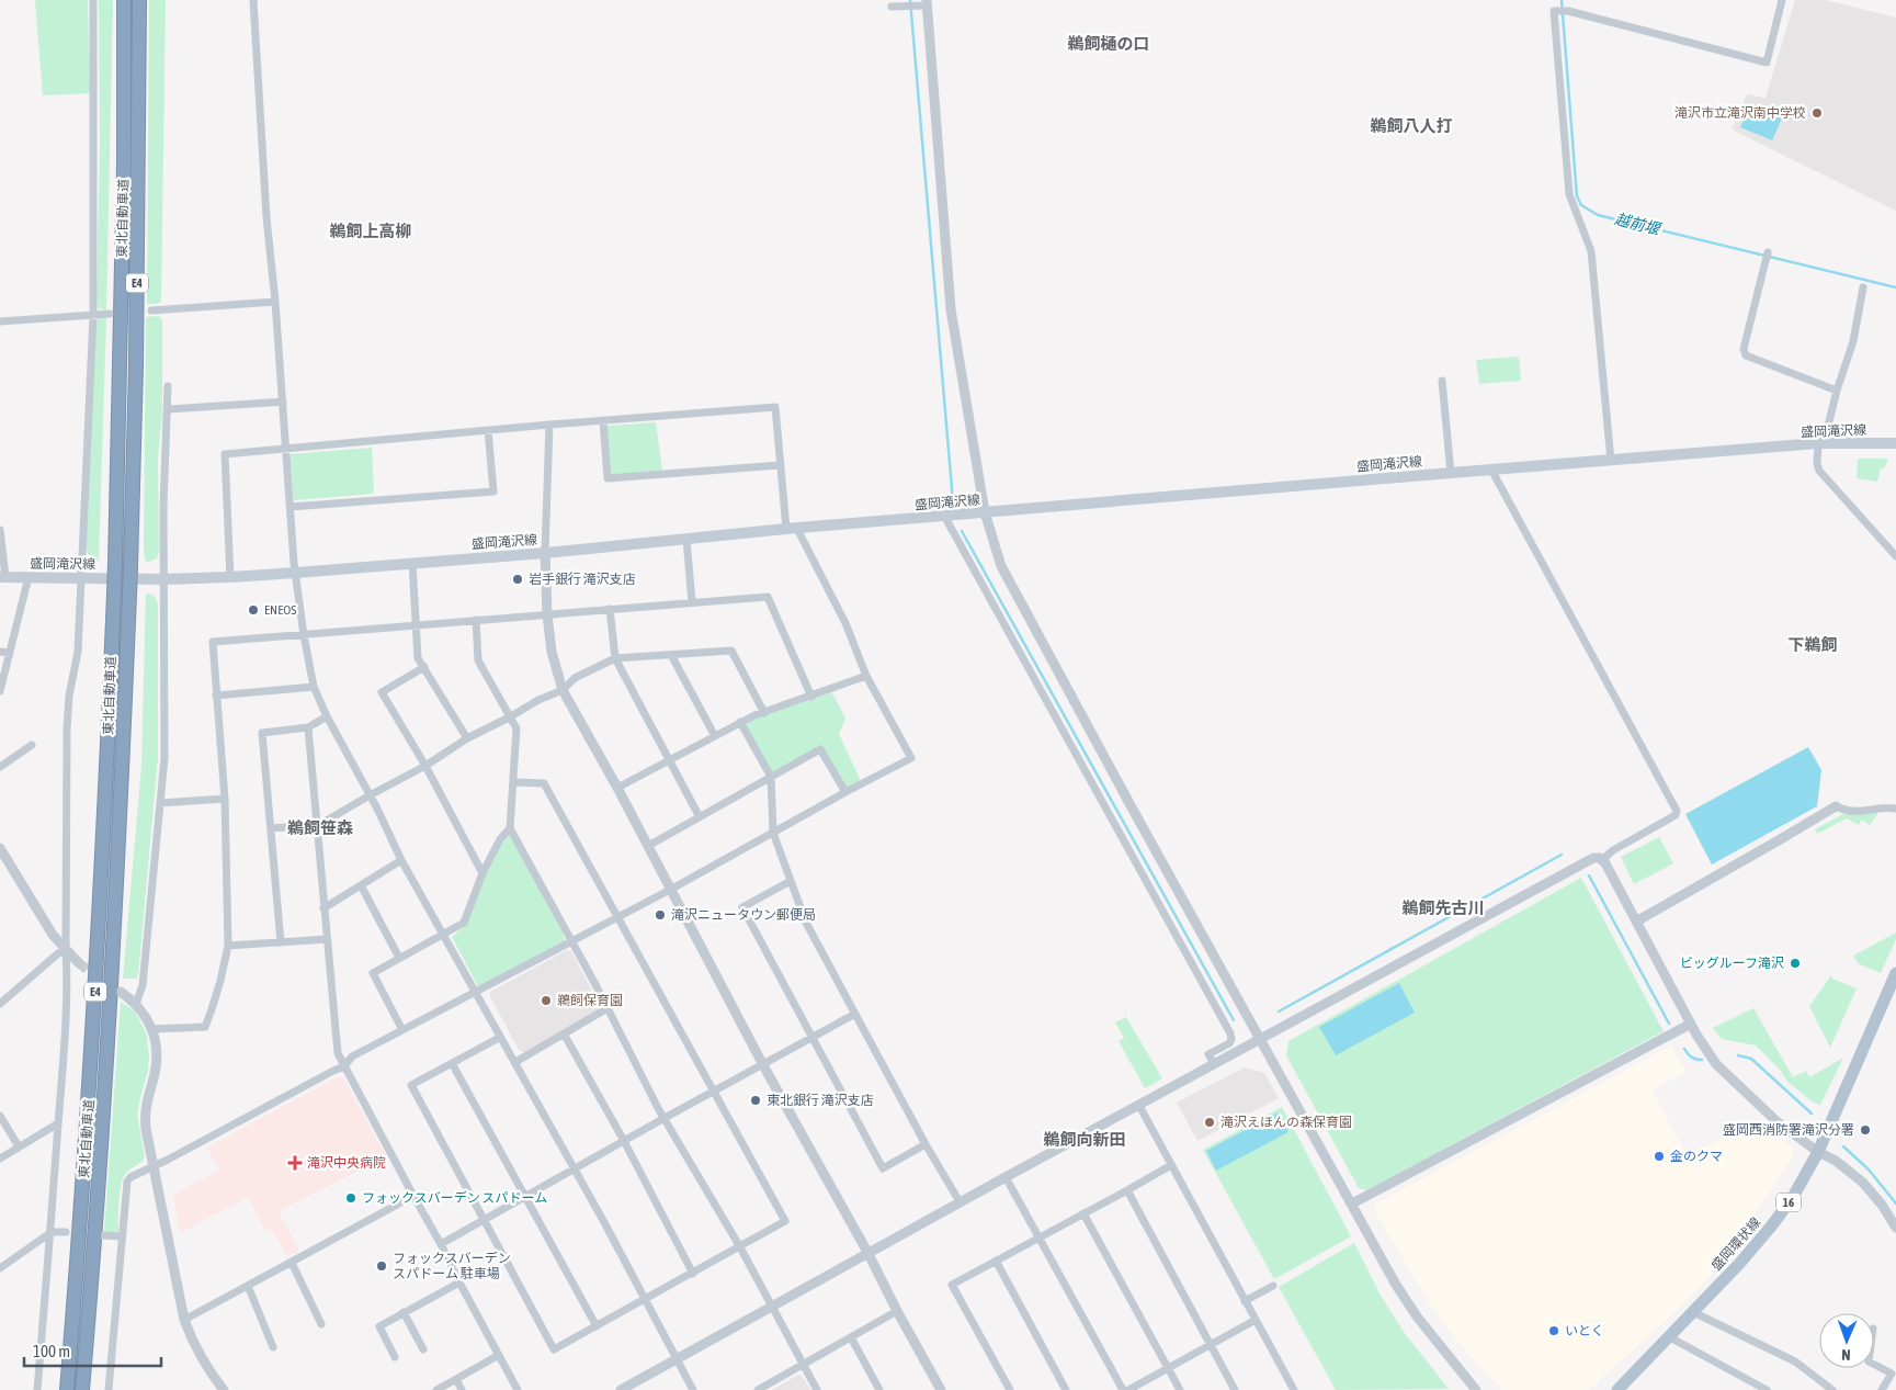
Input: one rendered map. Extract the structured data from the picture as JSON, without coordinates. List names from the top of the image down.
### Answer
{
  "streets": {
    "highway": ["東北自動車道", "E4"],
    "main road": ["盛岡滝沢線", "16", "盛岡環状線"]
  },
  "districts": [
    "鵜飼樋の口",
    "鵜飼八人打",
    "鵜飼上高柳",
    "下鵜飼",
    "鵜飼笹森",
    "鵜飼先古川",
    "鵜飼向新田"
  ],
  "water": ["越前堰"],
  "places": {
    "other": [
      "滝沢市立滝沢南中学校",
      "岩手銀行 滝沢支店",
      "ENEOS",
      "滝沢ニュータウン郵便局",
      "ビッグルーフ滝沢",
      "鵜飼保育園",
      "東北銀行 滝沢支店",
      "滝沢えほんの森保育園",
      "盛岡西消防署滝沢分署",
      "金のクマ",
      "フォックスバーデン スパドーム",
      "フォックスバーデン スパドーム 駐車場",
      "いとく"
    ],
    "health": ["滝沢中央病院"]
  },
  "scale_bar": "100 m",
  "north": "bottom"
}
